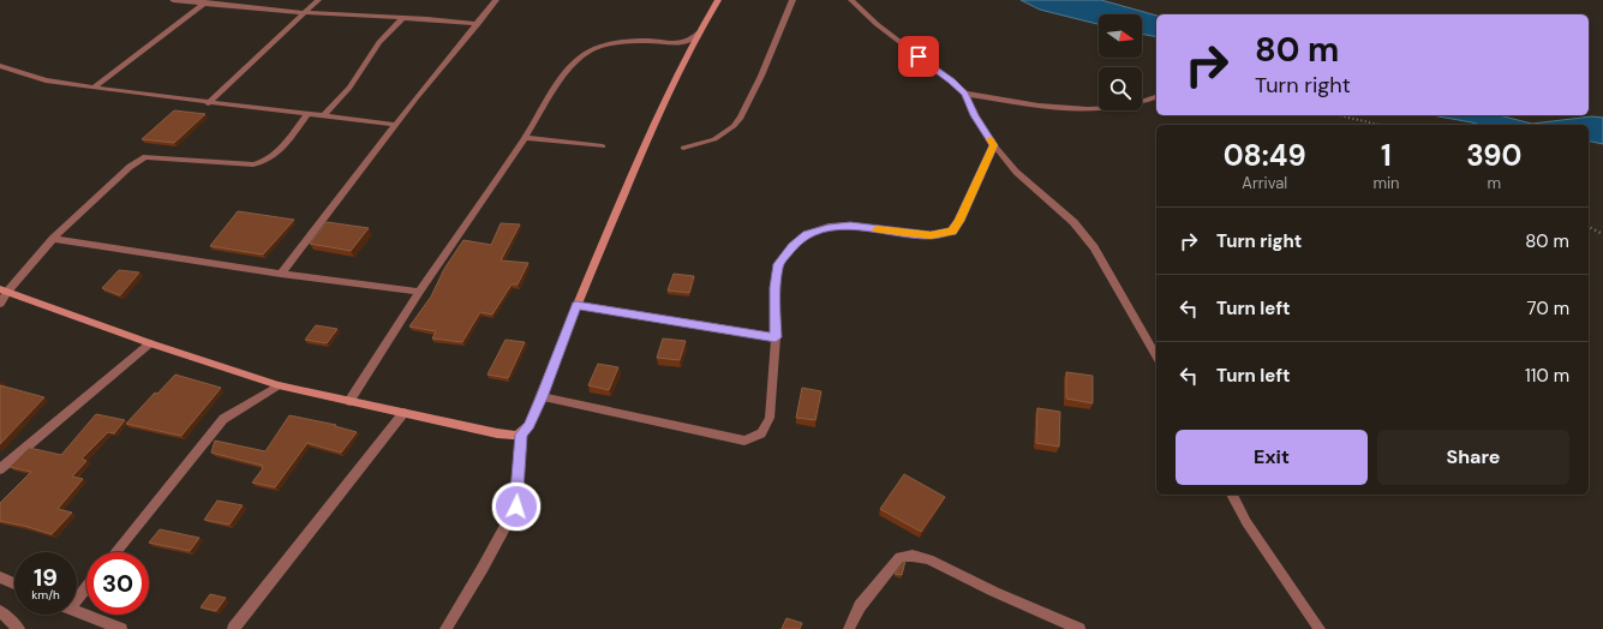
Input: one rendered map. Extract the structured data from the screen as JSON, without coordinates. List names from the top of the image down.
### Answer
{
  "north": "right",
  "page": {
    "turn": ["80 m", "Turn right"],
    "eta": [
      "08:49",
      "Arrival",
      "1",
      "min",
      "390",
      "m"
    ],
    "list": [
      {
        "name": "Turn right",
        "value": "80 m"
      },
      {
        "name": "Turn left",
        "value": "70 m"
      },
      {
        "name": "Turn left",
        "value": "110 m"
      }
    ],
    "buttons": ["Exit", "Share"],
    "speed": "19 km/h",
    "limit": "30"
  }
}
